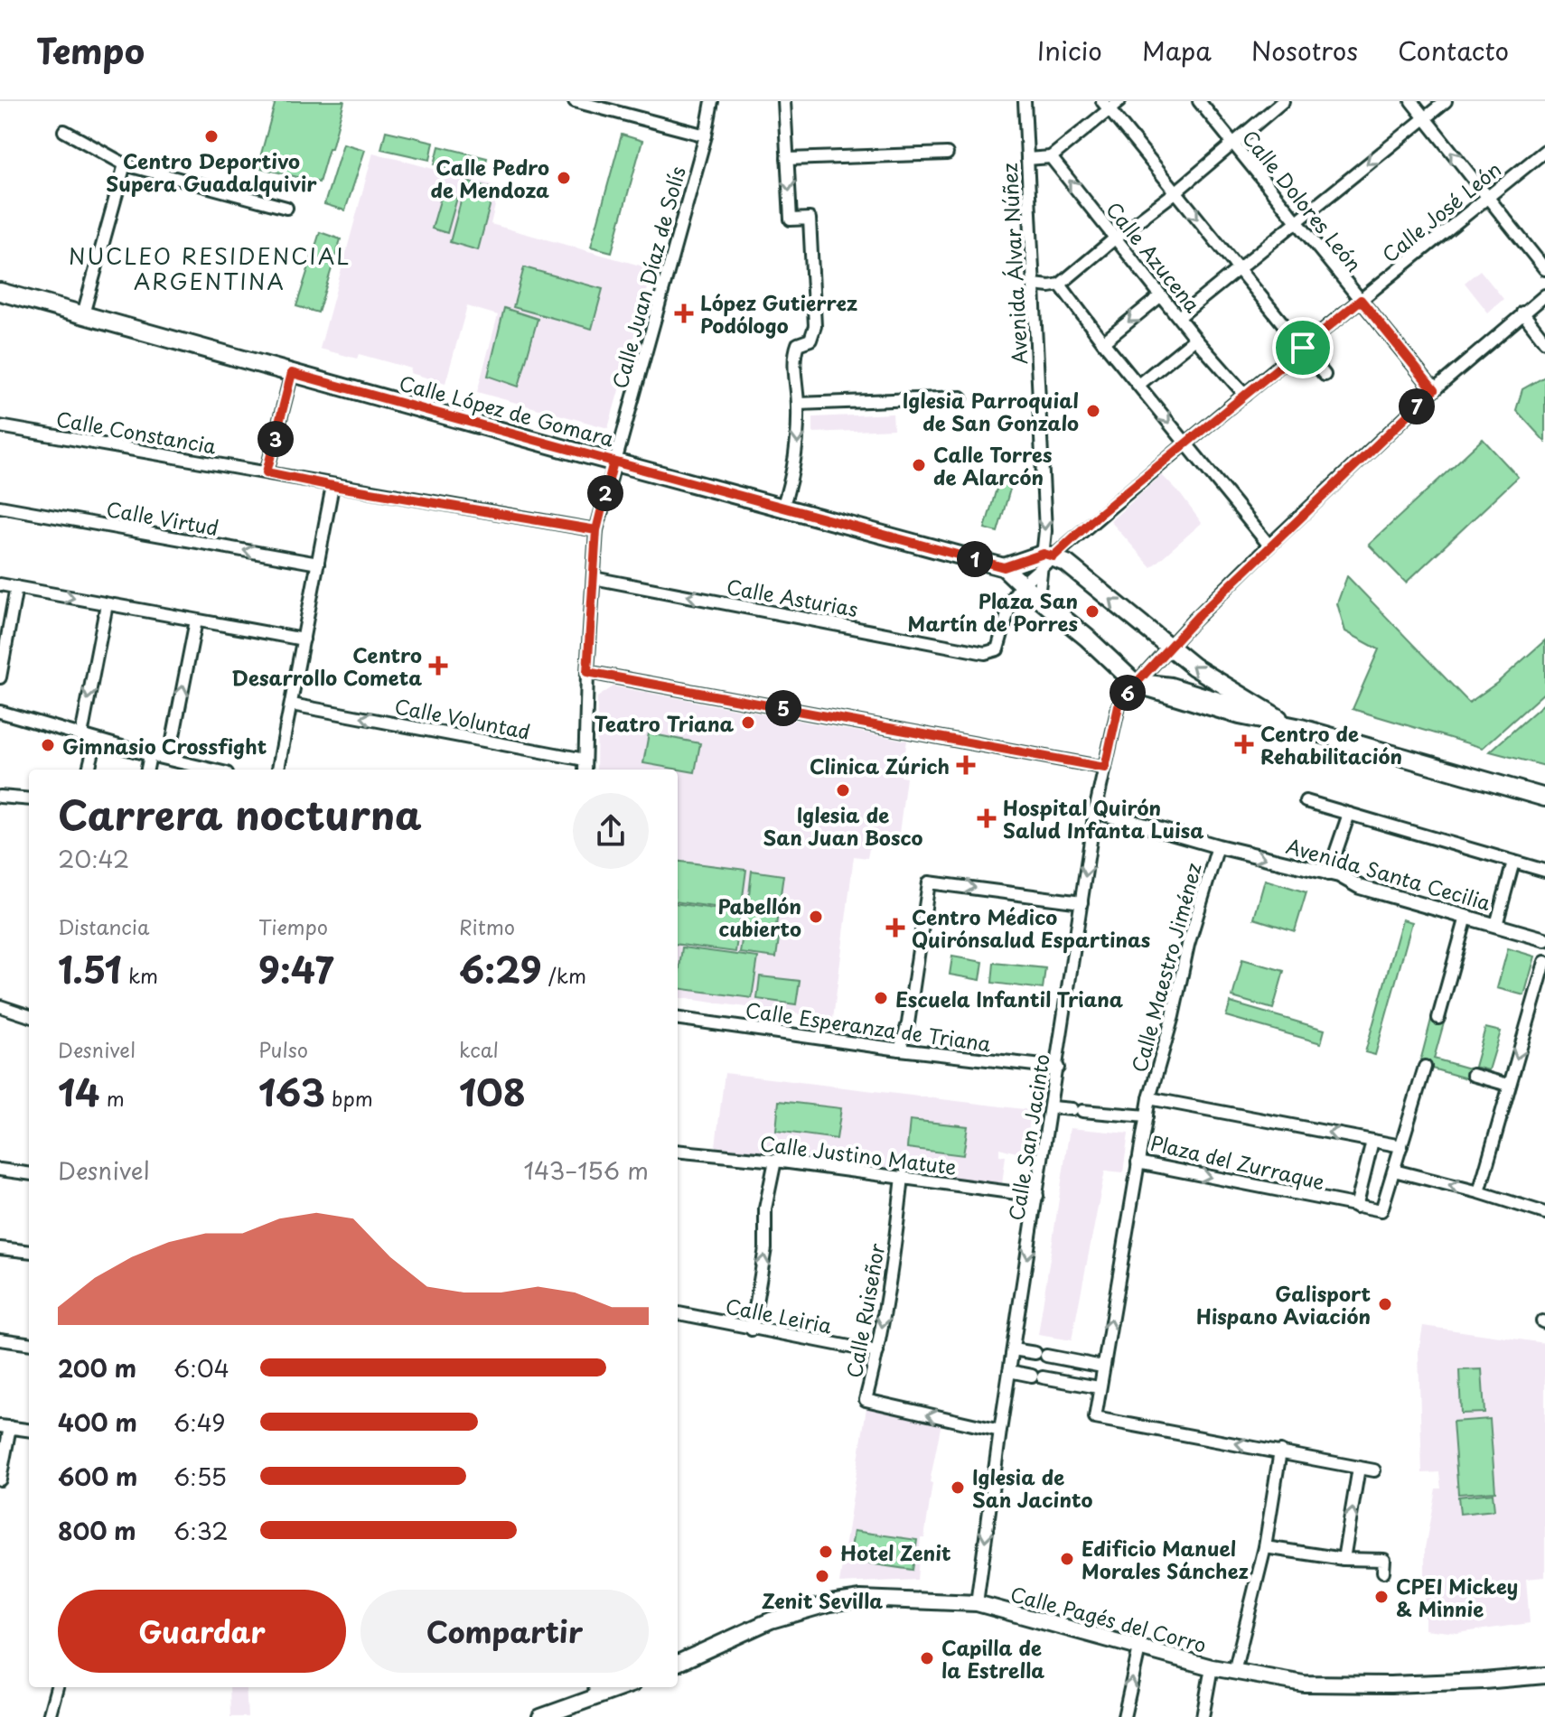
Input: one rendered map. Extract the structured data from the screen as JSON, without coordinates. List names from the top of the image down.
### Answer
{
  "streets": {
    "main road": ["Calle López de Gomara", "Calle Pagés del Corro"],
    "street": [
      "Calle Dolores León",
      "Calle José León",
      "Calle Azucena",
      "Avenida Álvar Núñez",
      "Calle Juan Díaz de Solís",
      "Calle Constancia",
      "Calle Virtud",
      "Calle Asturias",
      "Calle Voluntad",
      "Avenida Santa Cecilia",
      "Calle Maestro Jiménez",
      "Calle Esperanza de Triana",
      "Calle San Jacinto",
      "Calle Justino Matute",
      "Plaza del Zurraque",
      "Calle Ruiseñor",
      "Calle Leiria"
    ]
  },
  "crossings": [
    ["Calle Dolores León", "Calle José León"],
    ["Calle Dolores León", "Calle San Jacinto"],
    ["Calle José León", "Calle Azucena"],
    ["Calle José León", "Avenida Álvar Núñez"],
    ["Calle José León", "Calle Asturias"],
    ["Calle Juan Díaz de Solís", "Calle López de Gomara"],
    ["Calle Juan Díaz de Solís", "Calle Constancia"],
    ["Calle Juan Díaz de Solís", "Calle Asturias"],
    ["Calle Juan Díaz de Solís", "Calle Voluntad"],
    ["Avenida Santa Cecilia", "Calle Maestro Jiménez"],
    ["Avenida Santa Cecilia", "Calle San Jacinto"],
    ["Calle Maestro Jiménez", "Plaza del Zurraque"],
    ["Calle Esperanza de Triana", "Calle San Jacinto"],
    ["Calle San Jacinto", "Calle Justino Matute"],
    ["Calle San Jacinto", "Calle Ruiseñor"],
    ["Calle San Jacinto", "Calle Pagés del Corro"],
    ["Calle Justino Matute", "Calle Ruiseñor"],
    ["Calle Ruiseñor", "Calle Leiria"]
  ],
  "one_way": ["Avenida Álvar Núñez", "Calle Voluntad"],
  "districts": ["NUCLEO RESIDENCIAL ARGENTINA"],
  "places": {
    "other": [
      "Centro Deportivo Supera Guadalquivir",
      "Calle Pedro de Mendoza",
      "Iglesia Parroquial de San Gonzalo",
      "Calle Torres de Alarcón",
      "Plaza San Martín de Porres",
      "Teatro Triana",
      "Gimnasio Crossfight",
      "Iglesia de San Juan Bosco",
      "Pabellón cubierto",
      "Escuela Infantil Triana",
      "Galisport Hispano Aviación",
      "Iglesia de San Jacinto",
      "Hotel Zenit",
      "Edificio Manuel Morales Sánchez",
      "Zenit Sevilla",
      "CPEI Mickey & Minnie",
      "Capilla de la Estrella"
    ],
    "health": [
      "López Gutierrez Podólogo",
      "Centro Desarrollo Cometa",
      "Centro de Rehabilitación",
      "Clinica Zúrich",
      "Hospital Quirón Salud Infanta Luisa",
      "Centro Médico Quirónsalud Espartinas"
    ]
  },
  "page": {
    "header": "Tempo",
    "nav": [
      "Inicio",
      "Mapa",
      "Nosotros",
      "Contacto"
    ],
    "pins": [
      "7",
      "3",
      "2",
      "1",
      "6",
      "5"
    ],
    "heading": ["Carrera nocturna", "20:42"],
    "stats": [
      ["Distancia", "1.51 km"],
      ["Tiempo", "9:47"],
      ["Ritmo", "6:29 /km"],
      ["Desnivel", "14 m"],
      ["Pulso", "163 bpm"],
      ["kcal", "108"]
    ],
    "chart": ["Desnivel", "143–156 m"],
    "list": [
      {
        "name": "200 m",
        "note": "6:04"
      },
      {
        "name": "400 m",
        "note": "6:49"
      },
      {
        "name": "600 m",
        "note": "6:55"
      },
      {
        "name": "800 m",
        "note": "6:32"
      }
    ],
    "buttons": ["Guardar", "Compartir"]
  }
}
